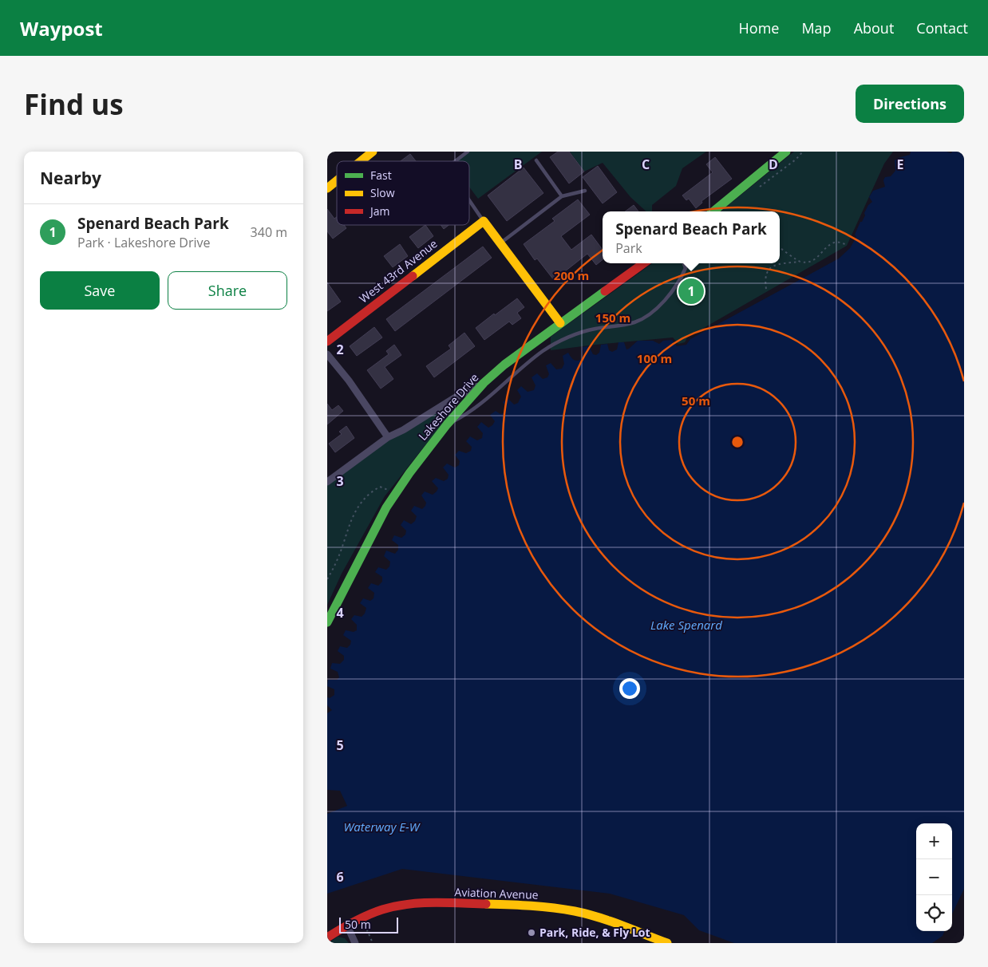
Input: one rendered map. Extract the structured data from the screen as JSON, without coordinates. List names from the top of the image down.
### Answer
{
  "streets": {
    "street": ["West 43rd Avenue", "Lakeshore Drive", "Aviation Avenue"]
  },
  "water": ["Lake Spenard", "Waterway E-W"],
  "places": ["Park, Ride, & Fly Lot"],
  "legend": ["Fast", "Slow", "Jam"],
  "scale_bar": "50 m",
  "page": {
    "header": "Waypost",
    "nav": [
      "Home",
      "Map",
      "About",
      "Contact"
    ],
    "buttons": [
      "Directions",
      ["Save", "Share"]
    ],
    "title": "Find us",
    "heading": "Nearby",
    "list": [
      {
        "mark": "1",
        "name": "Spenard Beach Park",
        "note": "Park · Lakeshore Drive",
        "value": "340 m"
      }
    ],
    "popup": ["Spenard Beach Park", "Park"],
    "pins": "1",
    "map_buttons": ["+", "−"],
    "scale": "50 m"
  },
  "grid": {
    "columns": [
      "B",
      "C",
      "D",
      "E"
    ],
    "rows": [
      "2",
      "3",
      "4",
      "5",
      "6"
    ]
  },
  "rings": [
    "200 m",
    "150 m",
    "100 m",
    "50 m"
  ]
}
